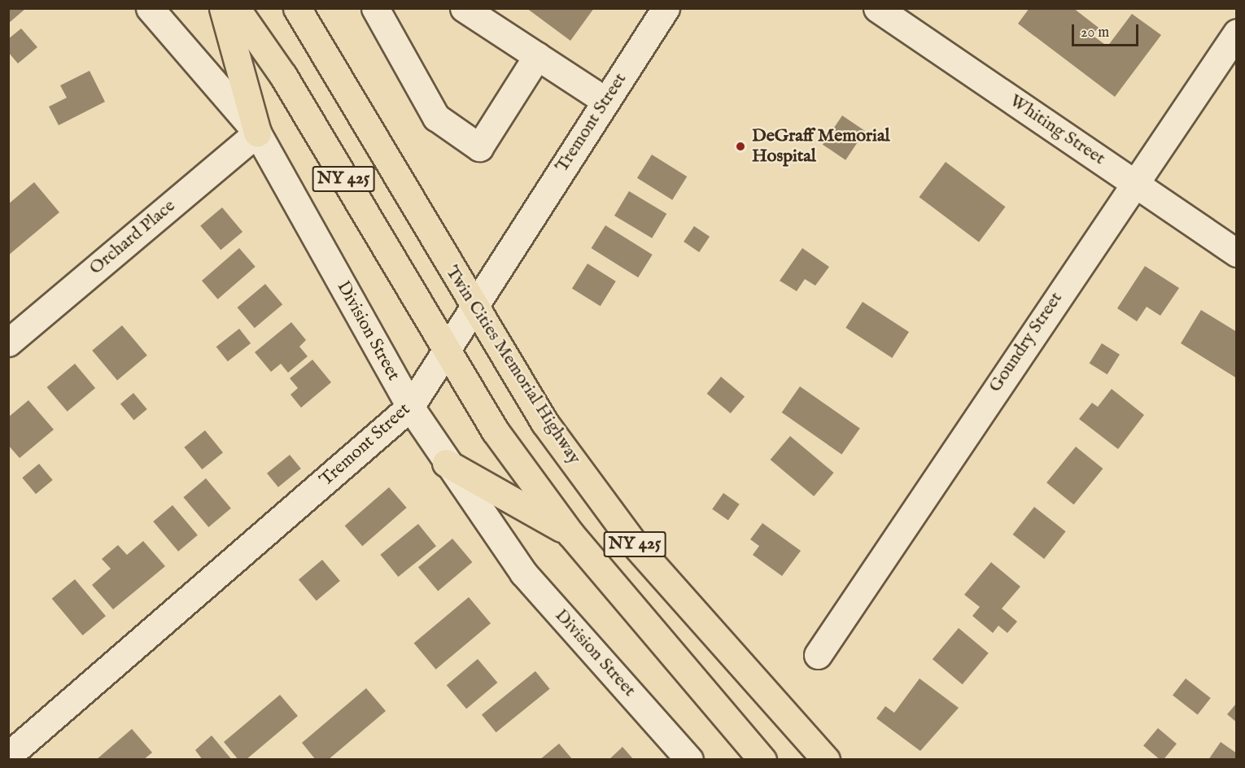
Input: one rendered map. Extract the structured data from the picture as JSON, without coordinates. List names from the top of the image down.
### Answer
{
  "streets": {
    "main road": ["NY 425", "Twin Cities Memorial Highway"],
    "street": [
      "Tremont Street",
      "Whiting Street",
      "Orchard Place",
      "Division Street",
      "Goundry Street"
    ]
  },
  "crossings": [
    ["Tremont Street", "NY 425"],
    ["Tremont Street", "Division Street"],
    ["Tremont Street", "Twin Cities Memorial Highway"],
    ["Whiting Street", "Goundry Street"],
    ["Orchard Place", "Division Street"]
  ],
  "places": ["DeGraff Memorial Hospital"],
  "scale_bar": "20 m"
}
